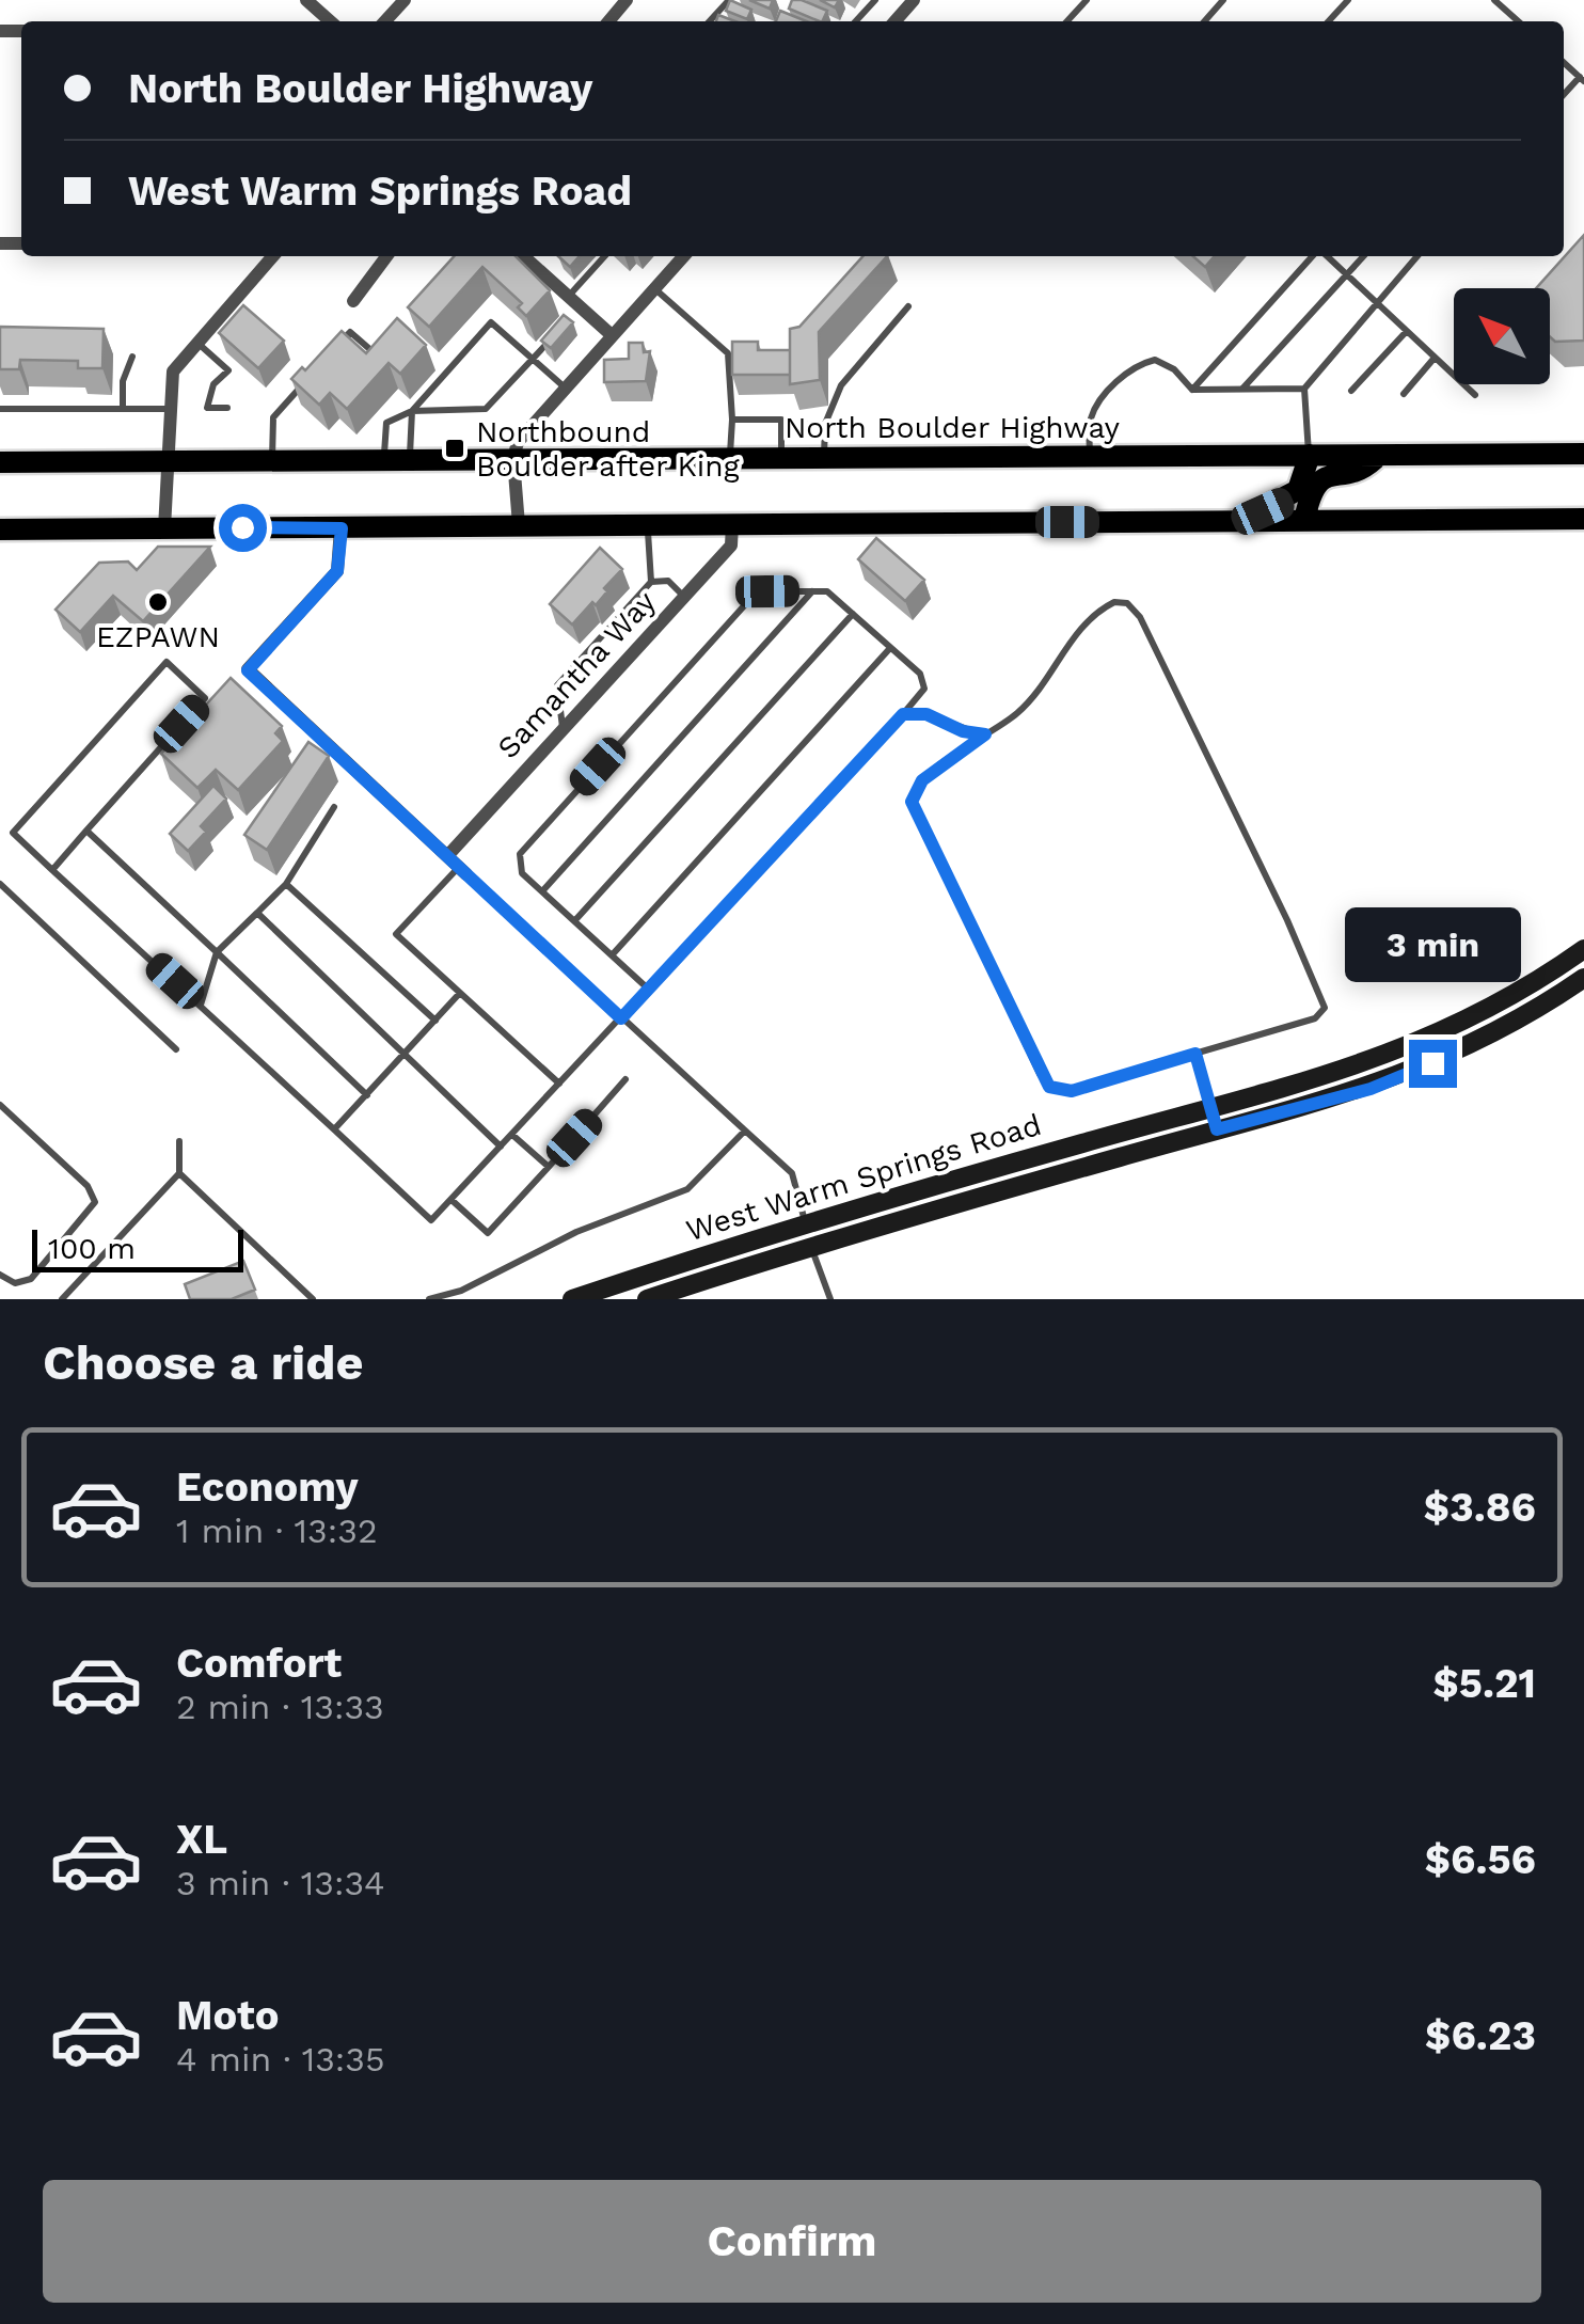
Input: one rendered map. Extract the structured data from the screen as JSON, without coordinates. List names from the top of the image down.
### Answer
{
  "streets": {
    "main road": ["North Boulder Highway", "West Warm Springs Road"],
    "street": ["Samantha Way"]
  },
  "places": {
    "transit": ["Northbound Boulder after King"],
    "other": ["EZPAWN"]
  },
  "scale_bar": "100 m",
  "north": "top left",
  "page": {
    "banner": ["North Boulder Highway", "West Warm Springs Road"],
    "bubble": "3 min",
    "scale": "100 m",
    "heading": "Choose a ride",
    "list": [
      {
        "name": "Economy",
        "note": "1 min · 13:32",
        "value": "$3.86"
      },
      {
        "name": "Comfort",
        "note": "2 min · 13:33",
        "value": "$5.21"
      },
      {
        "name": "XL",
        "note": "3 min · 13:34",
        "value": "$6.56"
      },
      {
        "name": "Moto",
        "note": "4 min · 13:35",
        "value": "$6.23"
      }
    ],
    "buttons": "Confirm"
  }
}
